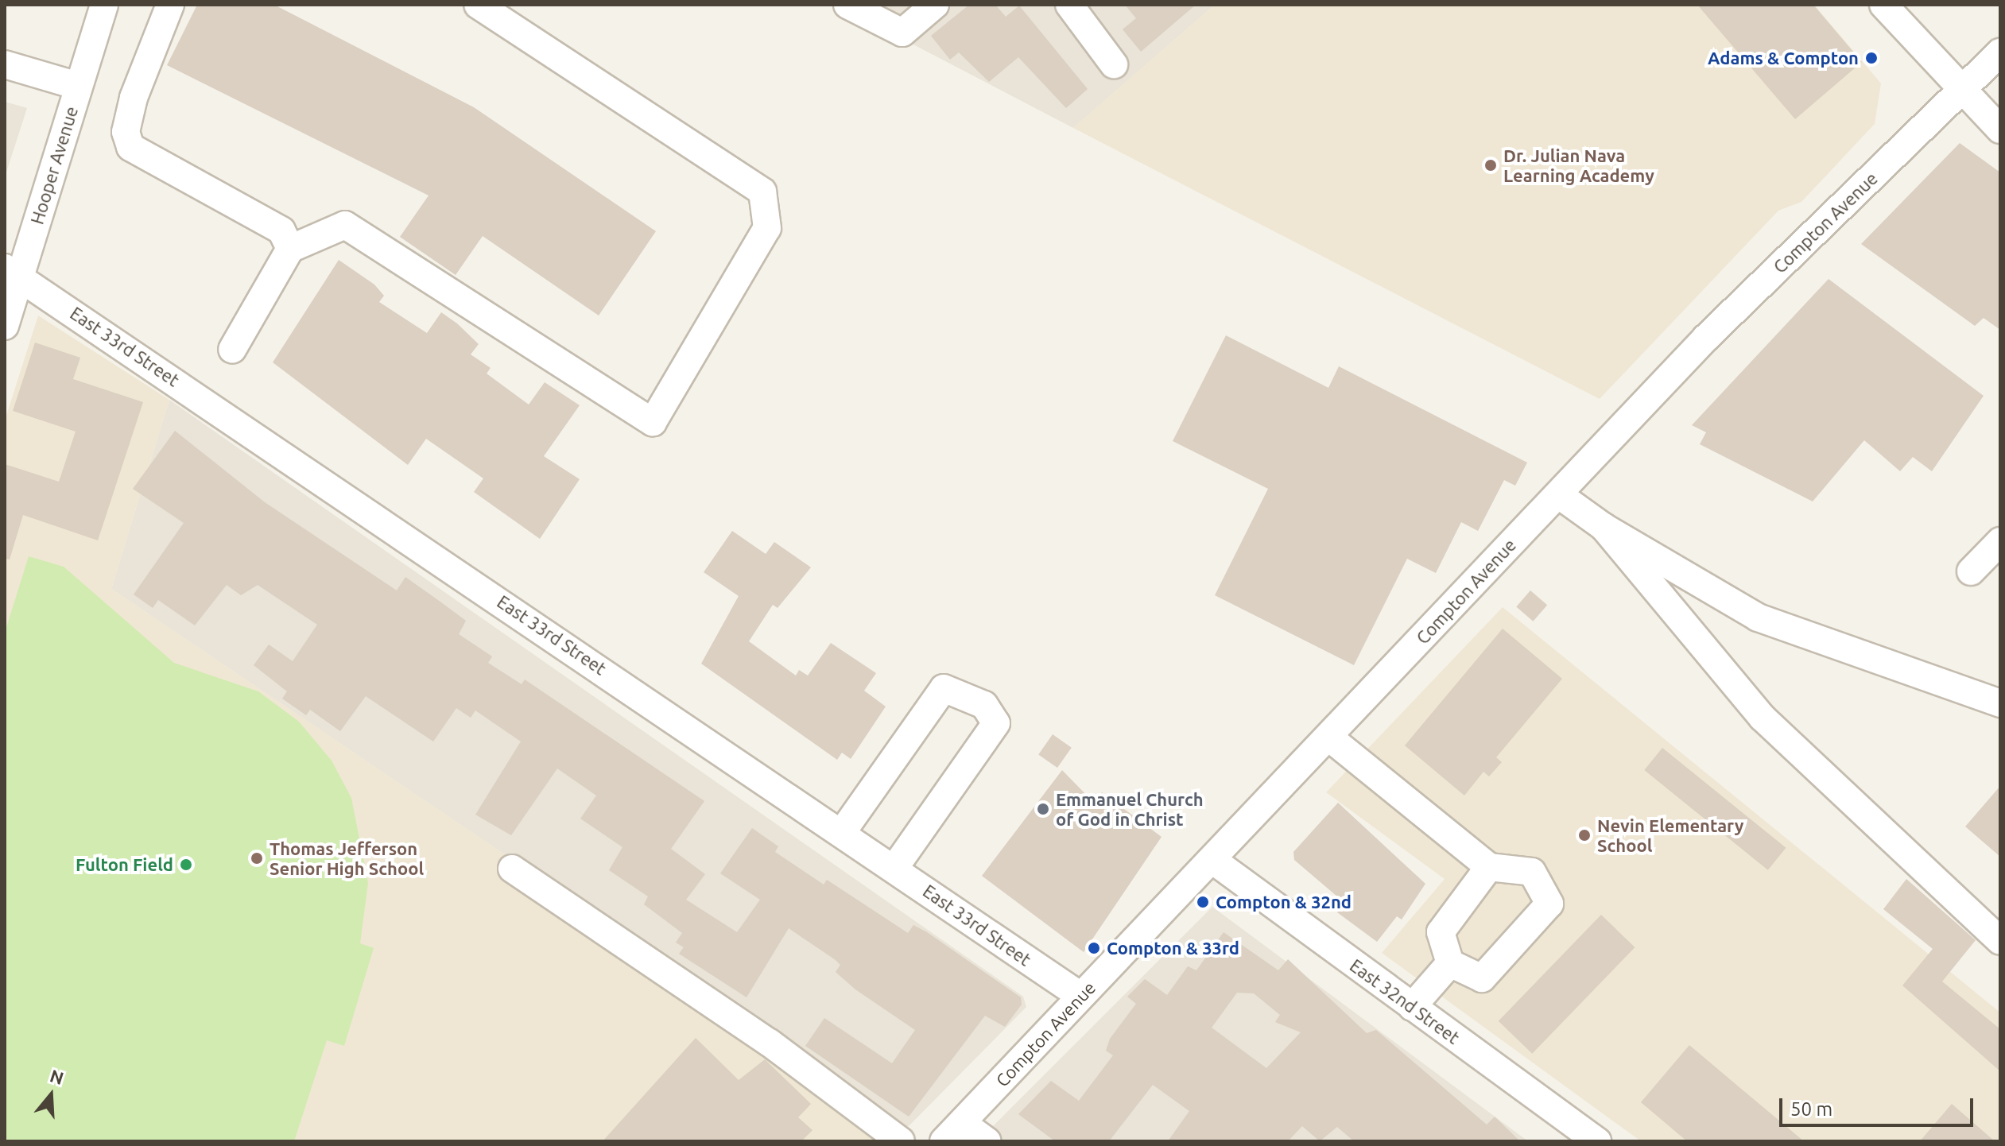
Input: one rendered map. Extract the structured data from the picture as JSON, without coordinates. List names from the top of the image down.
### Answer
{
  "streets": {
    "street": [
      "Hooper Avenue",
      "Compton Avenue",
      "East 33rd Street",
      "East 32nd Street"
    ]
  },
  "crossings": [
    ["Hooper Avenue", "East 33rd Street"],
    ["Compton Avenue", "East 33rd Street"],
    ["Compton Avenue", "East 32nd Street"]
  ],
  "places": [
    "Adams & Compton",
    "Dr. Julian Nava Learning Academy",
    "Emmanuel Church of God in Christ",
    "Nevin Elementary School",
    "Thomas Jefferson Senior High School",
    "Fulton Field",
    "Compton & 32nd",
    "Compton & 33rd"
  ],
  "scale_bar": "50 m",
  "north": "top"
}
